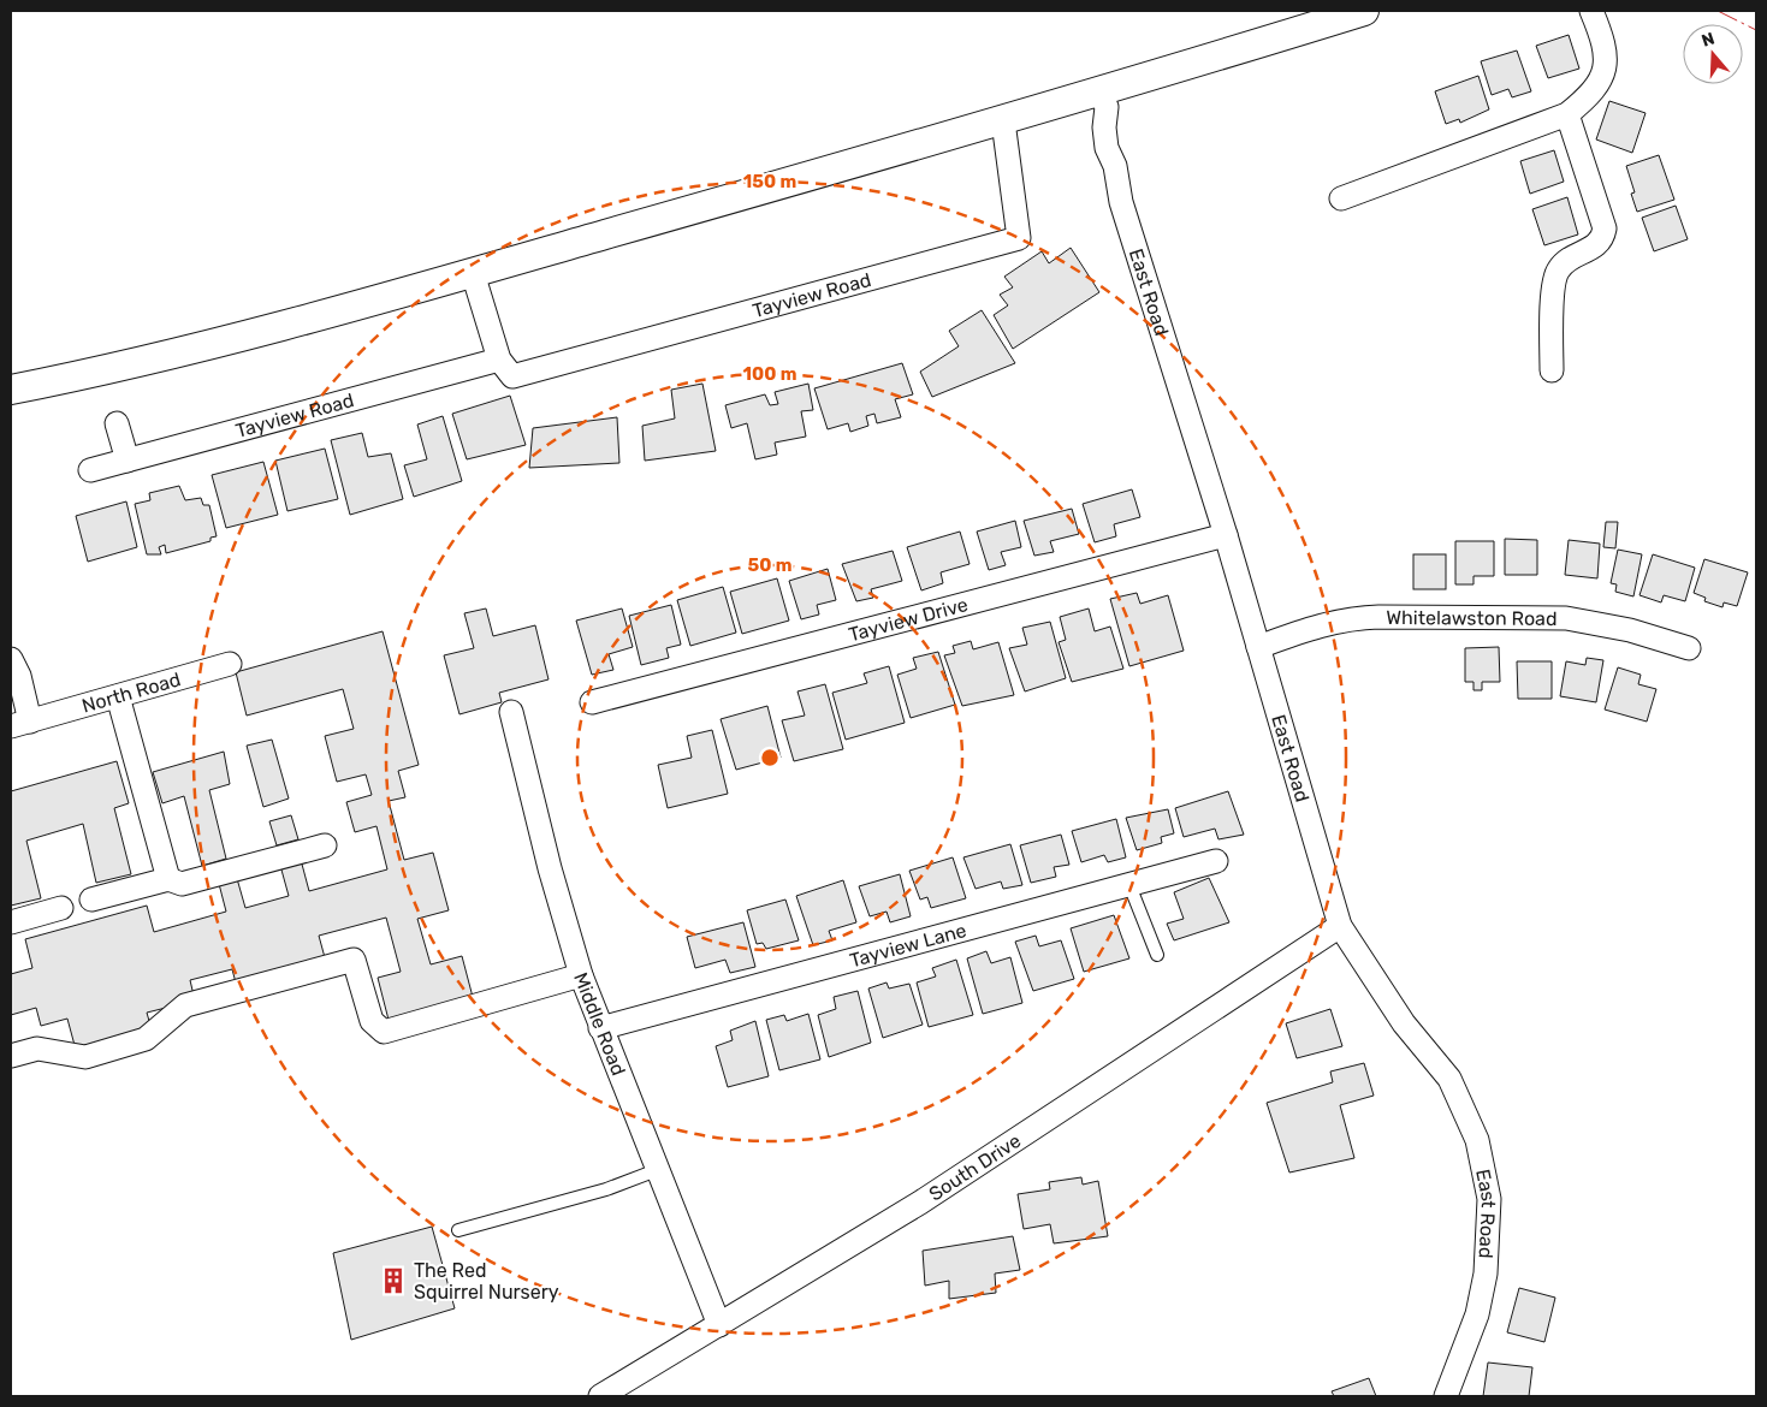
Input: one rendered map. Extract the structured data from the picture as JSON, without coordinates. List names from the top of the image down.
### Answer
{
  "streets": {
    "street": [
      "East Road",
      "Tayview Road",
      "Whitelawston Road",
      "Tayview Drive",
      "North Road",
      "Tayview Lane",
      "Middle Road",
      "South Drive"
    ]
  },
  "crossings": [
    ["East Road", "Whitelawston Road"],
    ["East Road", "Tayview Drive"],
    ["East Road", "South Drive"],
    ["Tayview Lane", "Middle Road"],
    ["Middle Road", "South Drive"]
  ],
  "places": {
    "building": ["The Red Squirrel Nursery"]
  },
  "north": "top",
  "rings": ["150 m", "100 m", "50 m"]
}
